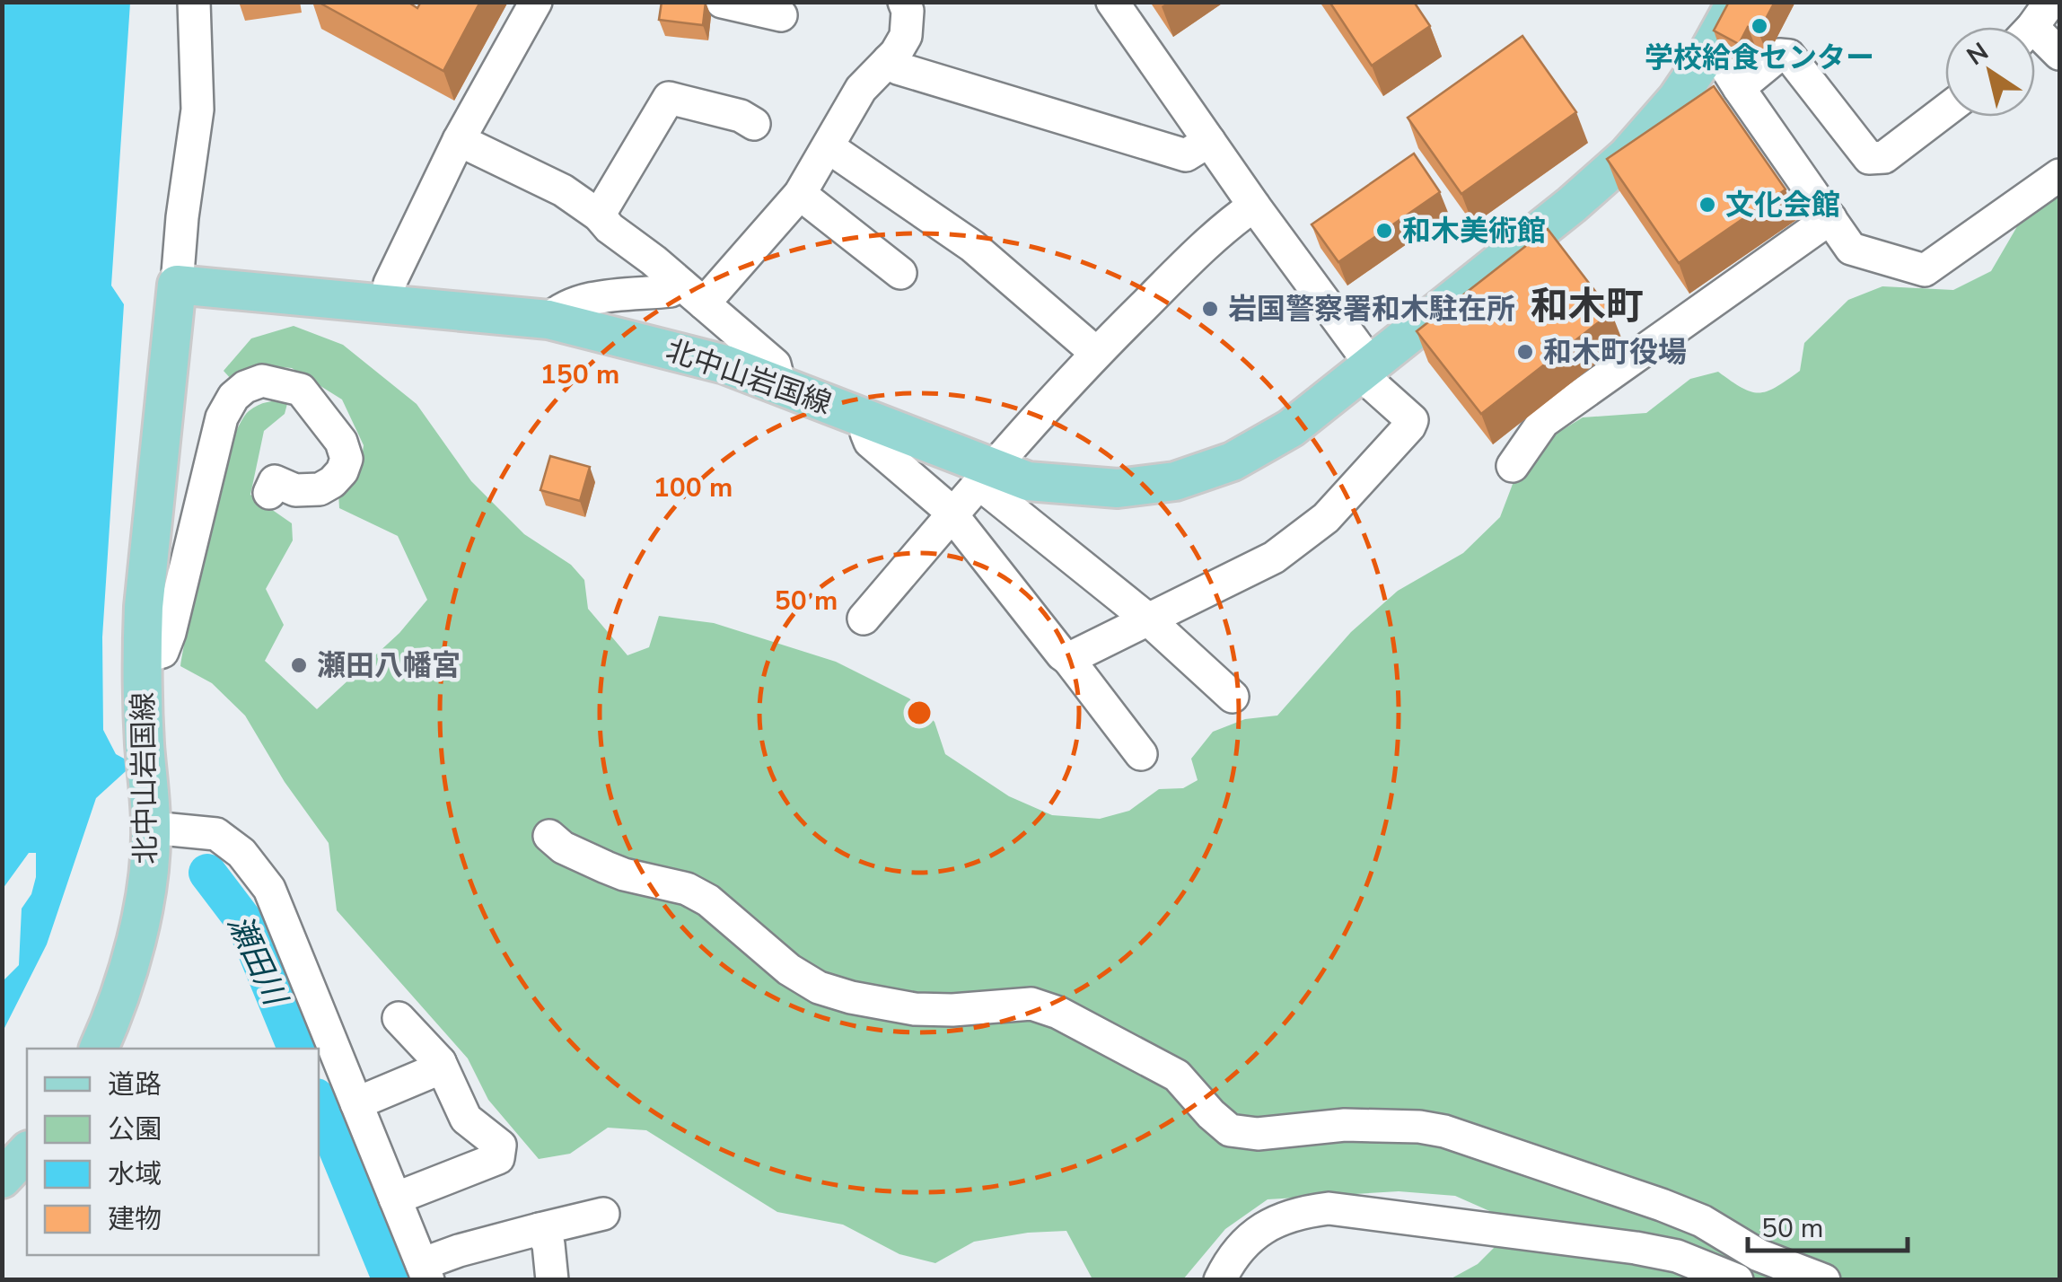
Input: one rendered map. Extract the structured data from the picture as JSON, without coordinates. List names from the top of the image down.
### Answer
{
  "streets": {
    "main road": ["北中山岩国線"]
  },
  "districts": ["和木町"],
  "water": ["瀬田川"],
  "places": [
    "学校給食センター",
    "文化会館",
    "和木美術館",
    "岩国警察署和木駐在所",
    "和木町役場",
    "瀬田八幡宮"
  ],
  "legend": [
    "道路",
    "公園",
    "水域",
    "建物"
  ],
  "scale_bar": "50 m",
  "north": "top left",
  "rings": ["150 m", "100 m", "50 m"]
}
